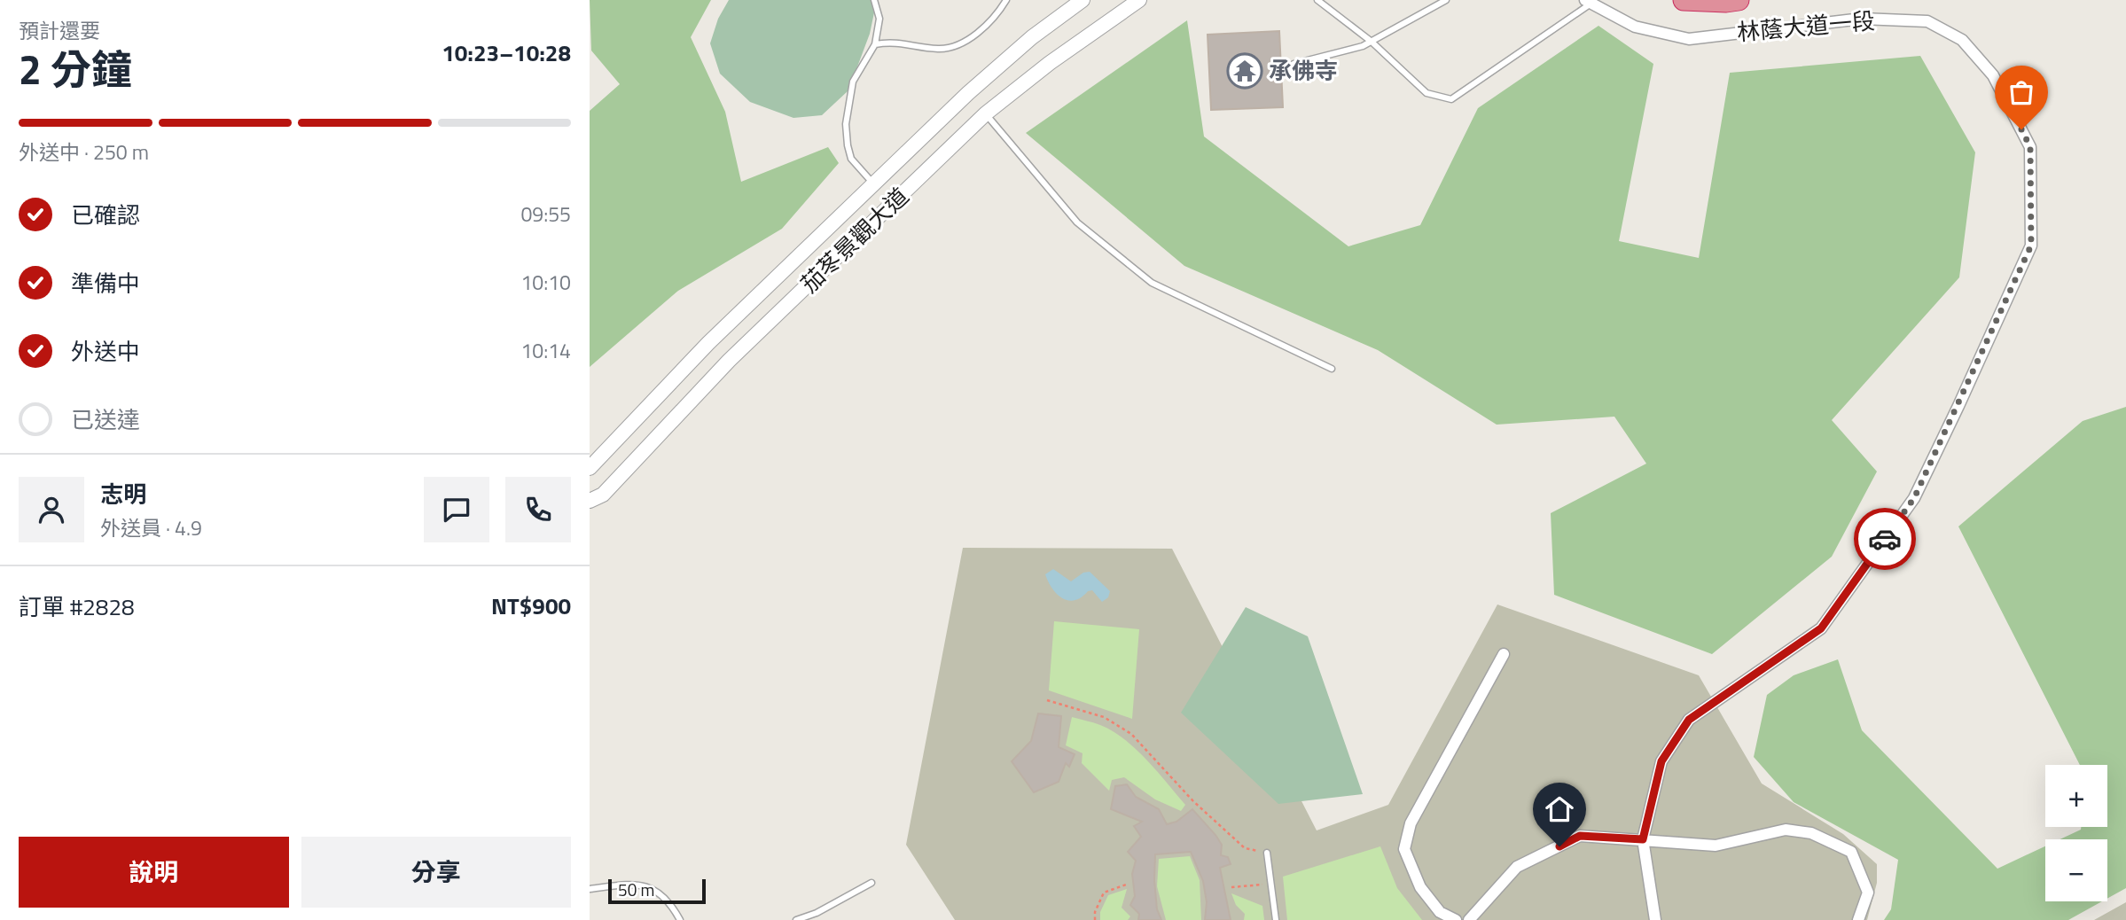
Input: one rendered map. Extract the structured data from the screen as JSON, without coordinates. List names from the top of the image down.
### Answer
{
  "streets": {
    "street": ["林蔭大道一段", "茄苳景觀大道"]
  },
  "places": {
    "temple": ["承佛寺"]
  },
  "scale_bar": "50 m",
  "page": {
    "heading": ["2 分鐘", "預計還要", "10:23–10:28"],
    "panel": [
      "志明",
      "外送員 · 4.9",
      "訂單 #2828",
      "NT$900"
    ],
    "bar": "外送中 · 250 m",
    "list": [
      ["已確認", "09:55"],
      ["準備中", "10:10"],
      ["外送中", "10:14"],
      "已送達"
    ],
    "map_buttons": ["+", "−"],
    "buttons": ["說明", "分享"],
    "scale": "50 m"
  }
}
